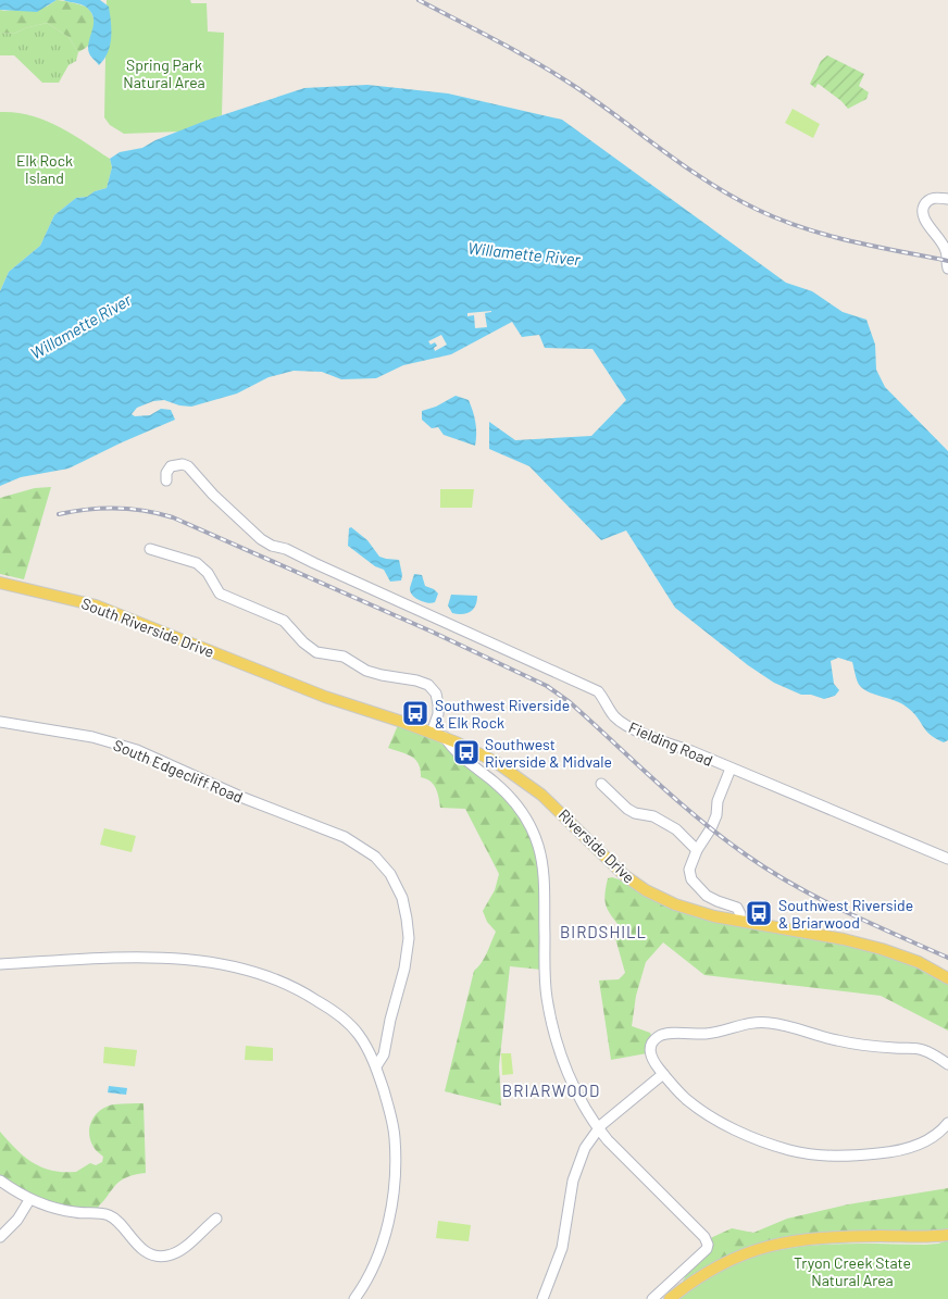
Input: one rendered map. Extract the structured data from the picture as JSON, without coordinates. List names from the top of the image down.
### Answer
{
  "streets": {
    "main road": ["South Riverside Drive", "Riverside Drive"],
    "street": ["Fielding Road", "South Edgecliff Road"]
  },
  "crossings": [
    ["South Riverside Drive", "Riverside Drive"]
  ],
  "districts": ["BIRDSHILL", "BRIARWOOD"],
  "water": ["Willamette River"],
  "parks": ["Spring Park Natural Area", "Elk Rock Island", "Tryon Creek State Natural Area"],
  "places": {
    "bus stop": ["Southwest Riverside & Elk Rock", "Southwest Riverside & Midvale", "Southwest Riverside & Briarwood"]
  }
}
